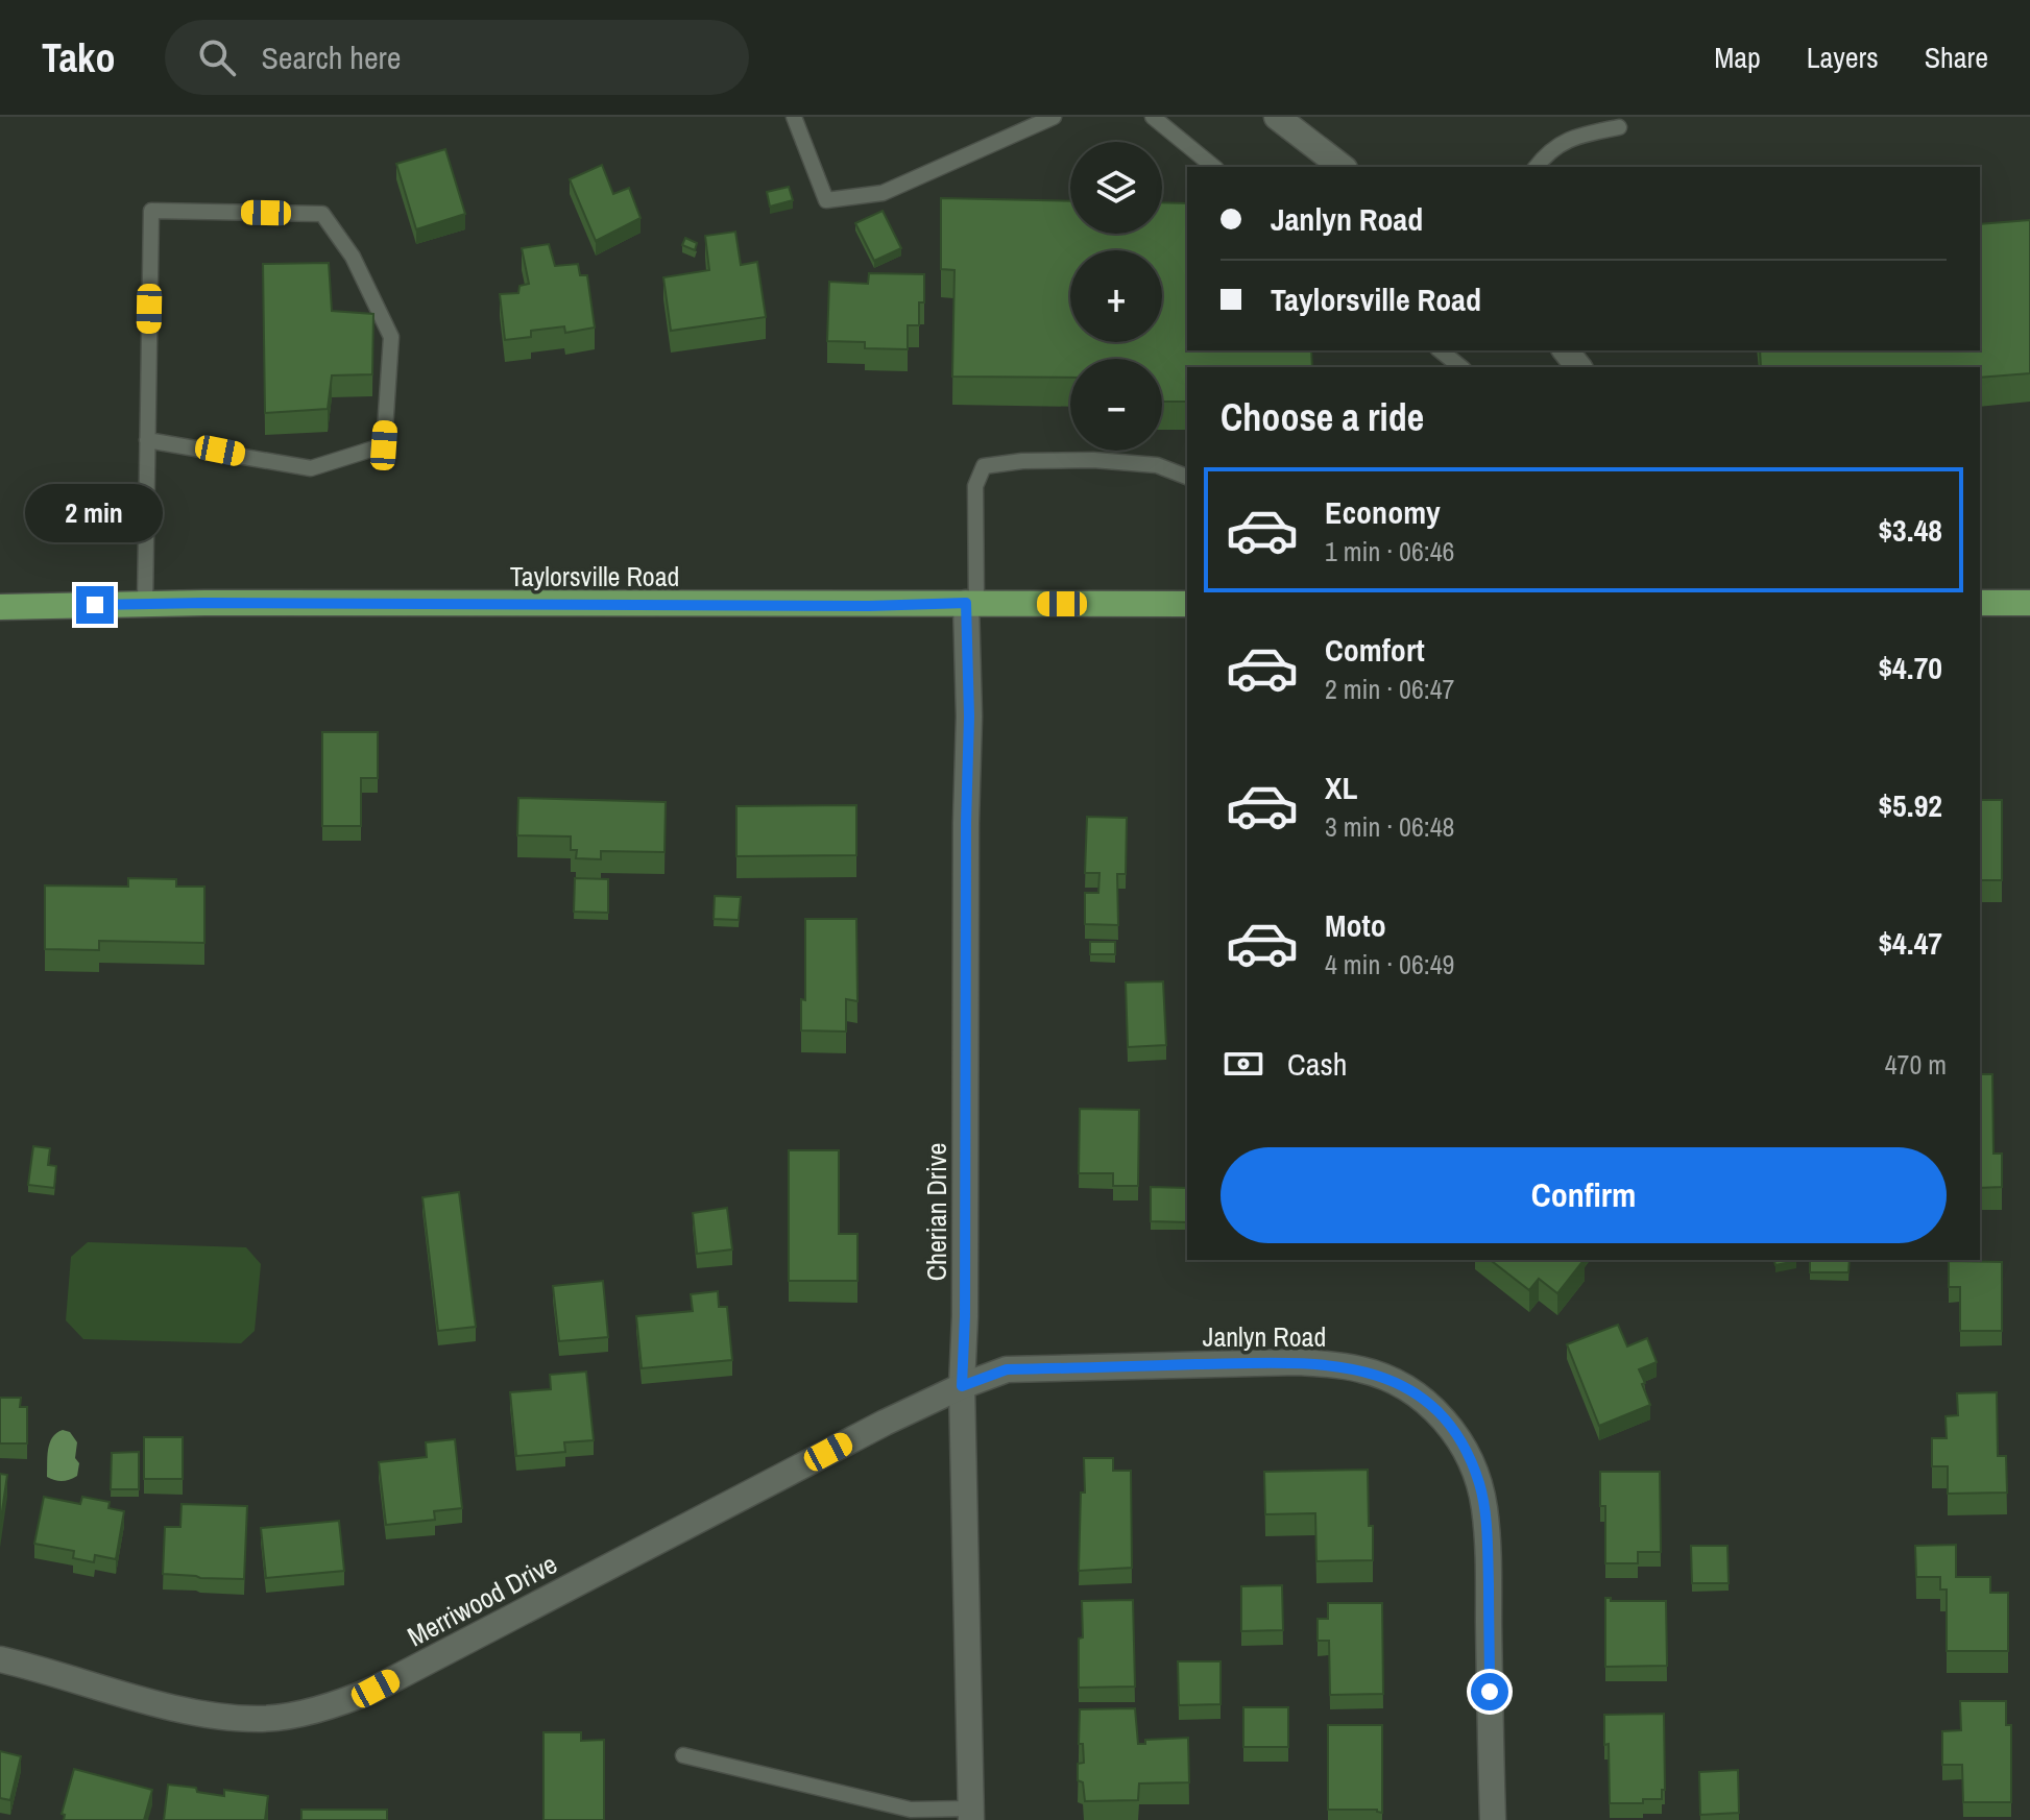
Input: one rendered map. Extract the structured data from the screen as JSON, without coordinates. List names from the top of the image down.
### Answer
{
  "streets": {
    "main road": ["Taylorsville Road"],
    "street": ["Cherian Drive", "Janlyn Road", "Merriwood Drive"]
  },
  "crossings": [
    ["Taylorsville Road", "Cherian Drive"],
    ["Cherian Drive", "Janlyn Road"],
    ["Cherian Drive", "Merriwood Drive"],
    ["Janlyn Road", "Merriwood Drive"]
  ],
  "page": {
    "header": "Tako",
    "search": "Search here",
    "nav": ["Map", "Layers", "Share"],
    "map_buttons": ["+", "−"],
    "banner": ["Janlyn Road", "Taylorsville Road"],
    "heading": "Choose a ride",
    "list": [
      {
        "name": "Economy",
        "note": "1 min · 06:46",
        "value": "$3.48"
      },
      {
        "name": "Comfort",
        "note": "2 min · 06:47",
        "value": "$4.70"
      },
      {
        "name": "XL",
        "note": "3 min · 06:48",
        "value": "$5.92"
      },
      {
        "name": "Moto",
        "note": "4 min · 06:49",
        "value": "$4.47"
      }
    ],
    "bubble": "2 min",
    "pay": ["Cash", "470 m"],
    "buttons": "Confirm"
  }
}
